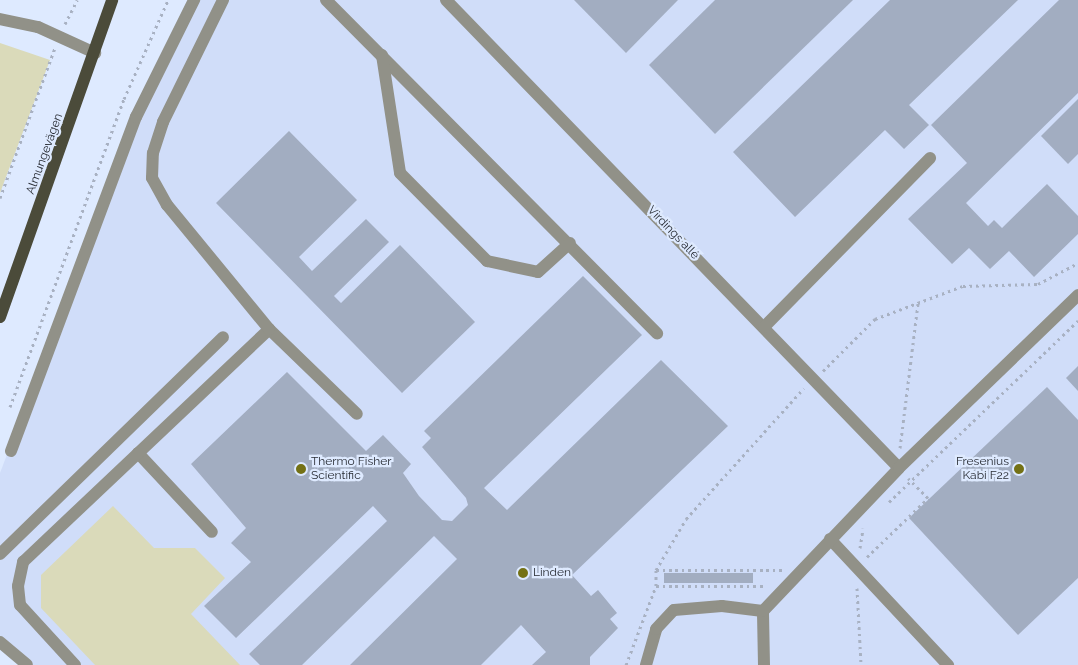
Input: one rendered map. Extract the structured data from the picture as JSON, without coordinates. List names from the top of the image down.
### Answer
{
  "streets": {
    "main road": ["Almungevägen"],
    "street": ["Virdings allé"]
  },
  "places": ["Thermo Fisher Scientific", "Fresenius Kabi F22", "Linden"]
}
